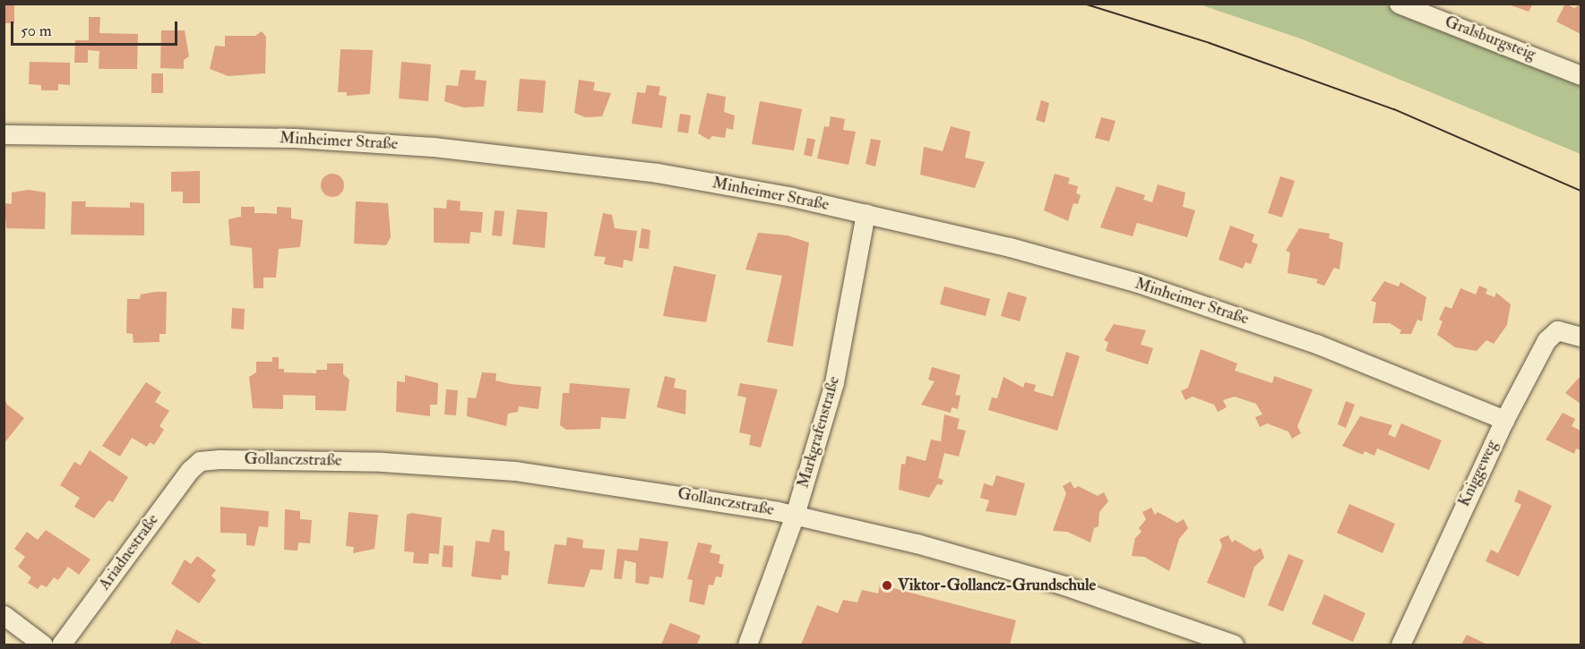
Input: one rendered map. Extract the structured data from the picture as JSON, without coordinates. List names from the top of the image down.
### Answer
{
  "streets": {
    "street": [
      "Gralsburgsteig",
      "Minheimer Straße",
      "Markgrafenstraße",
      "Gollanczstraße",
      "Kniggeweg",
      "Ariadnestraße"
    ]
  },
  "crossings": [
    ["Minheimer Straße", "Markgrafenstraße"],
    ["Minheimer Straße", "Kniggeweg"],
    ["Markgrafenstraße", "Gollanczstraße"],
    ["Gollanczstraße", "Ariadnestraße"]
  ],
  "places": ["Viktor-Gollancz-Grundschule"],
  "scale_bar": "50 m"
}
